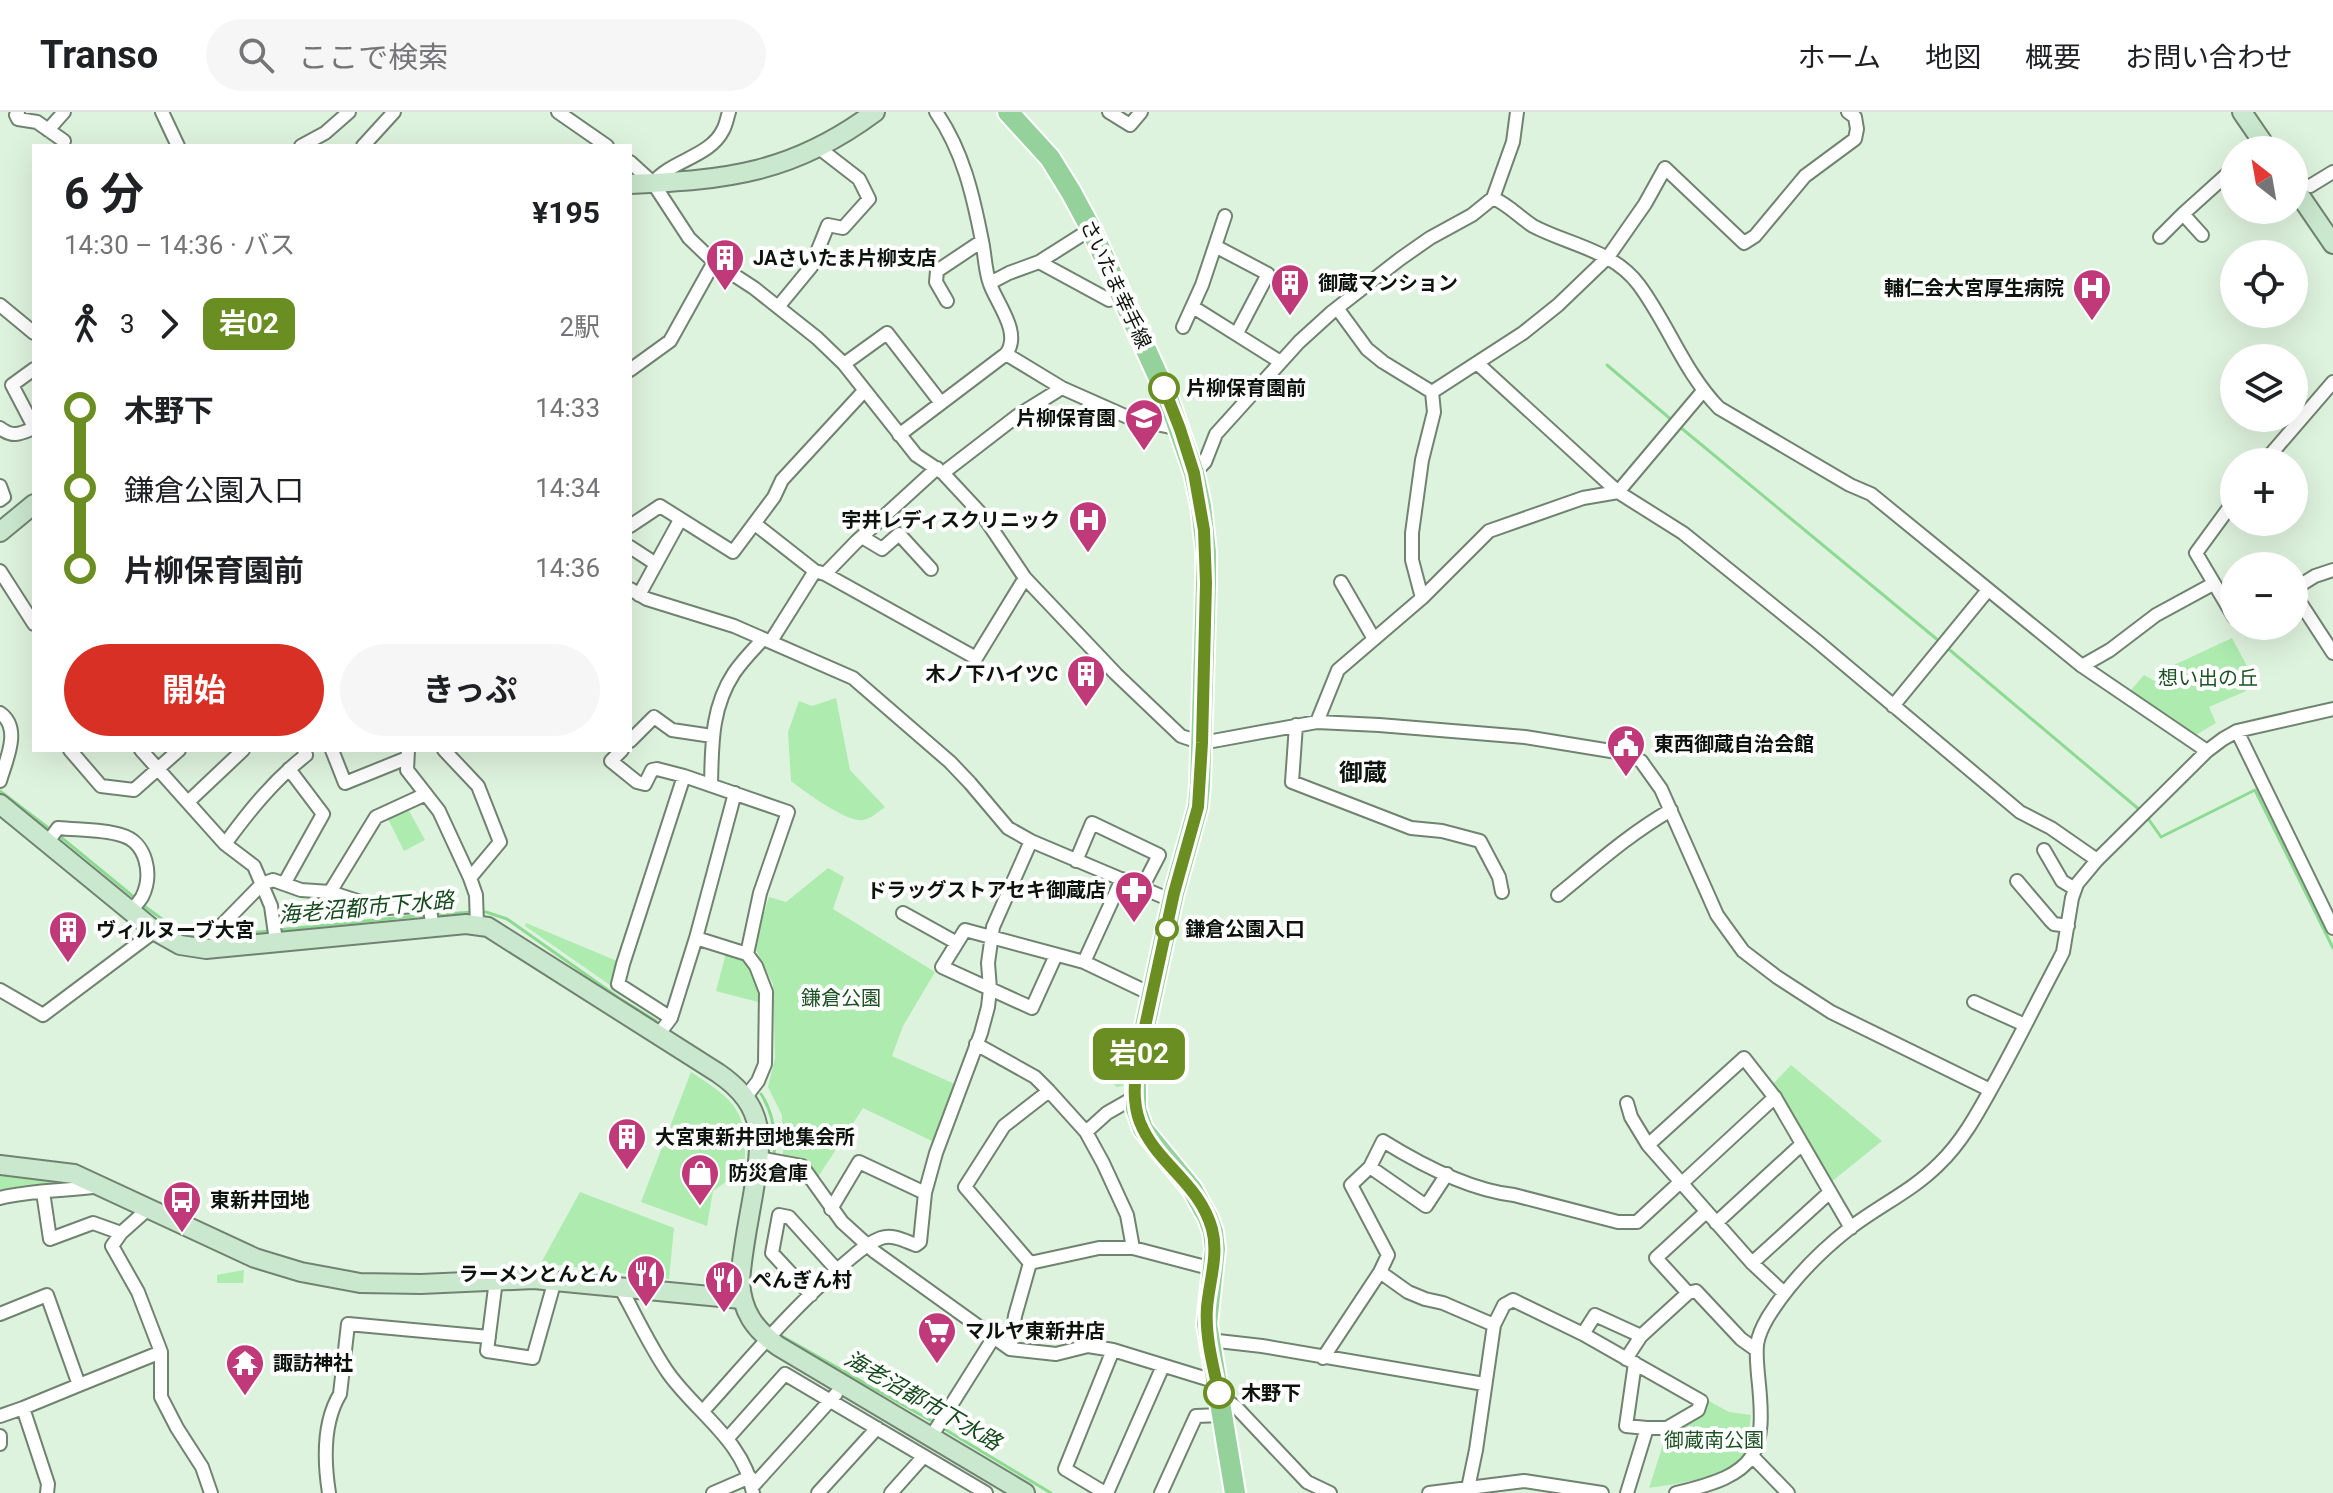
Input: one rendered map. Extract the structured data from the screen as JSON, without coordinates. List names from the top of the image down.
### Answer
{
  "streets": {
    "main road": ["さいたま幸手線"]
  },
  "districts": ["御蔵"],
  "water": ["海老沼都市下水路"],
  "parks": ["想い出の丘", "鎌倉公園", "御蔵南公園"],
  "places": {
    "building": [
      "JAさいたま片柳支店",
      "御蔵マンション",
      "木ノ下ハイツC",
      "ヴィルヌーブ大宮",
      "大宮東新井団地集会所"
    ],
    "hospital": ["輔仁会大宮厚生病院", "宇井レディスクリニック"],
    "other": ["片柳保育園前", "鎌倉公園入口", "木野下"],
    "school or university": ["片柳保育園"],
    "public building": ["東西御蔵自治会館"],
    "pharmacy": ["ドラッグストアセキ御蔵店"],
    "shop": ["防災倉庫"],
    "bus stop": ["東新井団地"],
    "restaurant": ["ラーメンとんとん", "ぺんぎん村"],
    "supermarket": ["マルヤ東新井店"],
    "temple": ["諏訪神社"]
  },
  "lines": ["bus line 岩02"],
  "north": "top left",
  "page": {
    "header": "Transo",
    "search": "ここで検索",
    "nav": [
      "ホーム",
      "地図",
      "概要",
      "お問い合わせ"
    ],
    "on_map": "岩02",
    "map_buttons": ["+", "−"],
    "heading": ["6 分", "14:30 – 14:36 · バス", "¥195"],
    "legs": ["3", "岩02", "2駅"],
    "list": [
      {
        "name": "木野下",
        "value": "14:33"
      },
      {
        "name": "鎌倉公園入口",
        "value": "14:34"
      },
      {
        "name": "片柳保育園前",
        "value": "14:36"
      }
    ],
    "buttons": ["開始", "きっぷ"]
  }
}
